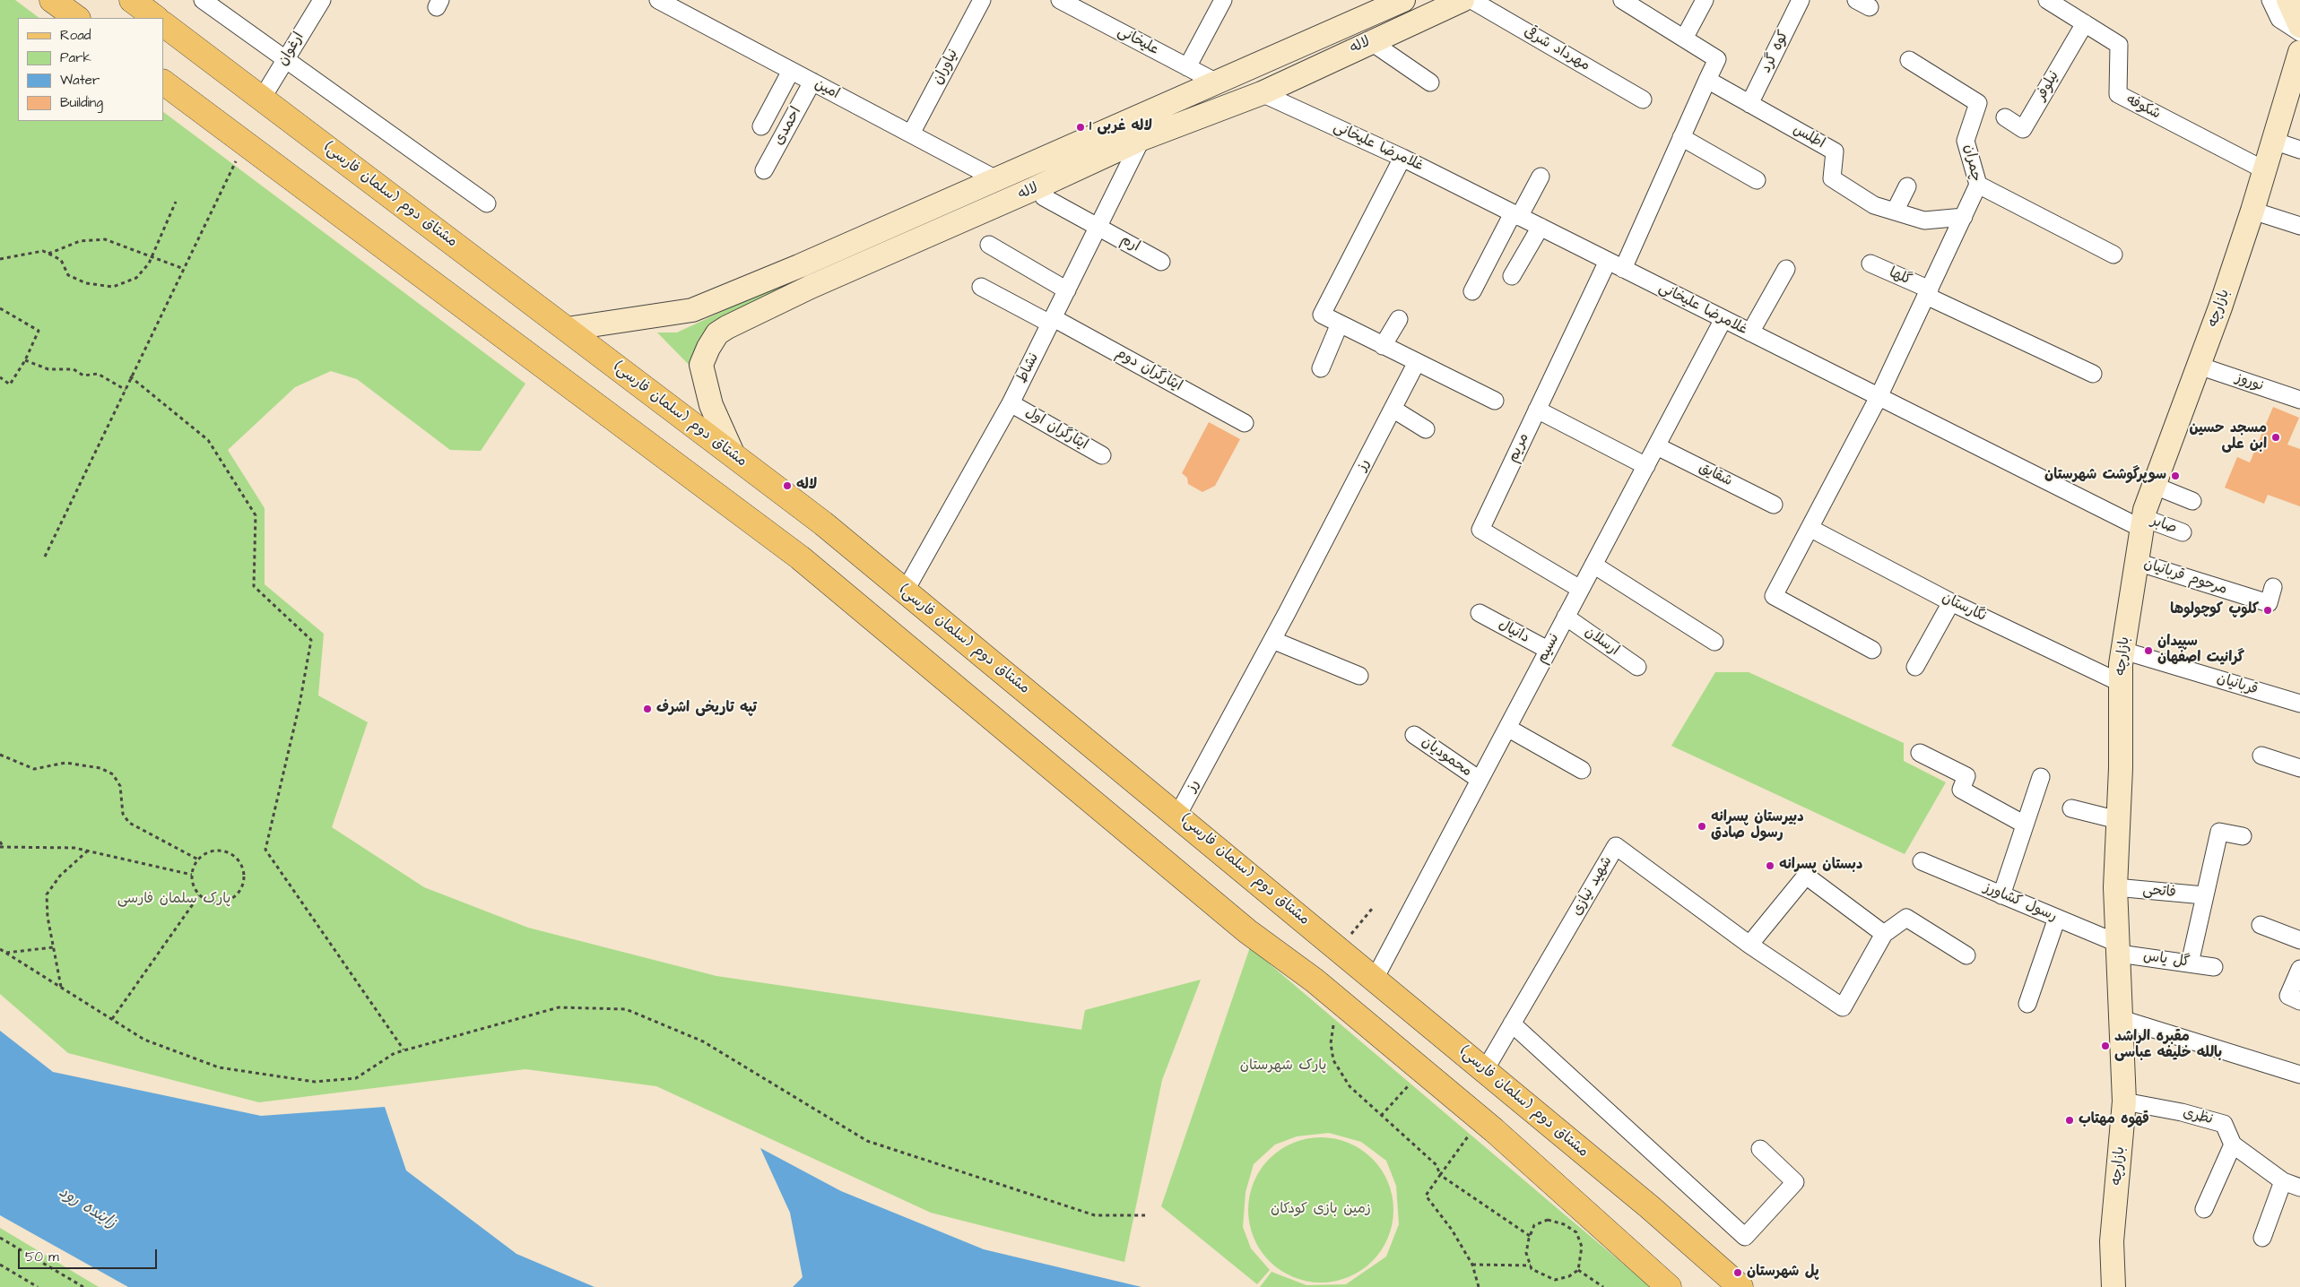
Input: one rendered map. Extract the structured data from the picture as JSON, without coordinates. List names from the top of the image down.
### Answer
{
  "streets": {
    "main road": ["لاله", "مشتاق دوم (سلمان فارسی)", "بازارچه"],
    "street": [
      "علیخانی",
      "ارغوان",
      "مهرداد شرقی",
      "کوه گرد",
      "نیاوران",
      "نیلوفر",
      "امین",
      "شکوفه",
      "احمدی",
      "اطلس",
      "غلامرضا علیخانی",
      "چمران",
      "ارم",
      "گلها",
      "نشاط",
      "ایثارگران دوم",
      "نوروز",
      "ایثارگران اول",
      "مریم",
      "رز",
      "شقایق",
      "صابر",
      "مرحوم قربانیان",
      "نگارستان",
      "دانیال",
      "ارسلان",
      "نسیم",
      "قربانیان",
      "محمودیان",
      "شهید نیازی",
      "فاتحی",
      "رسول کشاورز",
      "گل یاس",
      "نظری"
    ]
  },
  "crossings": [
    ["علیخانی", "لاله"],
    ["لاله", "امین"],
    ["لاله", "غلامرضا علیخانی"],
    ["لاله", "مشتاق دوم (سلمان فارسی)"],
    ["لاله", "نشاط"],
    ["ارغوان", "مشتاق دوم (سلمان فارسی)"],
    ["کوه گرد", "اطلس"],
    ["نیاوران", "امین"],
    ["نیلوفر", "شکوفه"],
    ["امین", "احمدی"],
    ["شکوفه", "بازارچه"],
    ["اطلس", "چمران"],
    ["غلامرضا علیخانی", "چمران"],
    ["غلامرضا علیخانی", "بازارچه"],
    ["غلامرضا علیخانی", "مریم"],
    ["غلامرضا علیخانی", "صابر"],
    ["غلامرضا علیخانی", "نسیم"],
    ["چمران", "گلها"],
    ["مشتاق دوم (سلمان فارسی)", "نشاط"],
    ["مشتاق دوم (سلمان فارسی)", "رز"],
    ["مشتاق دوم (سلمان فارسی)", "نسیم"],
    ["مشتاق دوم (سلمان فارسی)", "شهید نیازی"],
    ["ارم", "نشاط"],
    ["بازارچه", "نوروز"],
    ["بازارچه", "صابر"],
    ["بازارچه", "مرحوم قربانیان"],
    ["بازارچه", "نگارستان"],
    ["بازارچه", "قربانیان"],
    ["بازارچه", "فاتحی"],
    ["بازارچه", "رسول کشاورز"],
    ["بازارچه", "گل یاس"],
    ["بازارچه", "نظری"],
    ["نشاط", "ایثارگران دوم"],
    ["نشاط", "ایثارگران اول"],
    ["مریم", "نسیم"],
    ["شقایق", "نسیم"],
    ["دانیال", "نسیم"],
    ["ارسلان", "نسیم"],
    ["نسیم", "محمودیان"],
    ["رسول کشاورز", "گل یاس"]
  ],
  "water": ["زاینده رود"],
  "parks": ["پارک سلمان فارسی", "پارک شهرستان", "زمین بازی کودکان"],
  "places": [
    "لاله غربی 1",
    "مسجد حسین ابن علی",
    "سوپرگوشت شهرستان",
    "لاله",
    "کلوپ کوچولوها",
    "سپیدان گرانیت اصفهان",
    "تپه تاریخی اشرف",
    "دبیرستان پسرانه رسول صادق",
    "دبستان پسرانه",
    "مقبره الراشد بالله خلیفه عباسی",
    "قهوه مهتاب",
    "پل شهرستان"
  ],
  "legend": [
    "Road",
    "Park",
    "Water",
    "Building"
  ],
  "scale_bar": "50 m"
}
